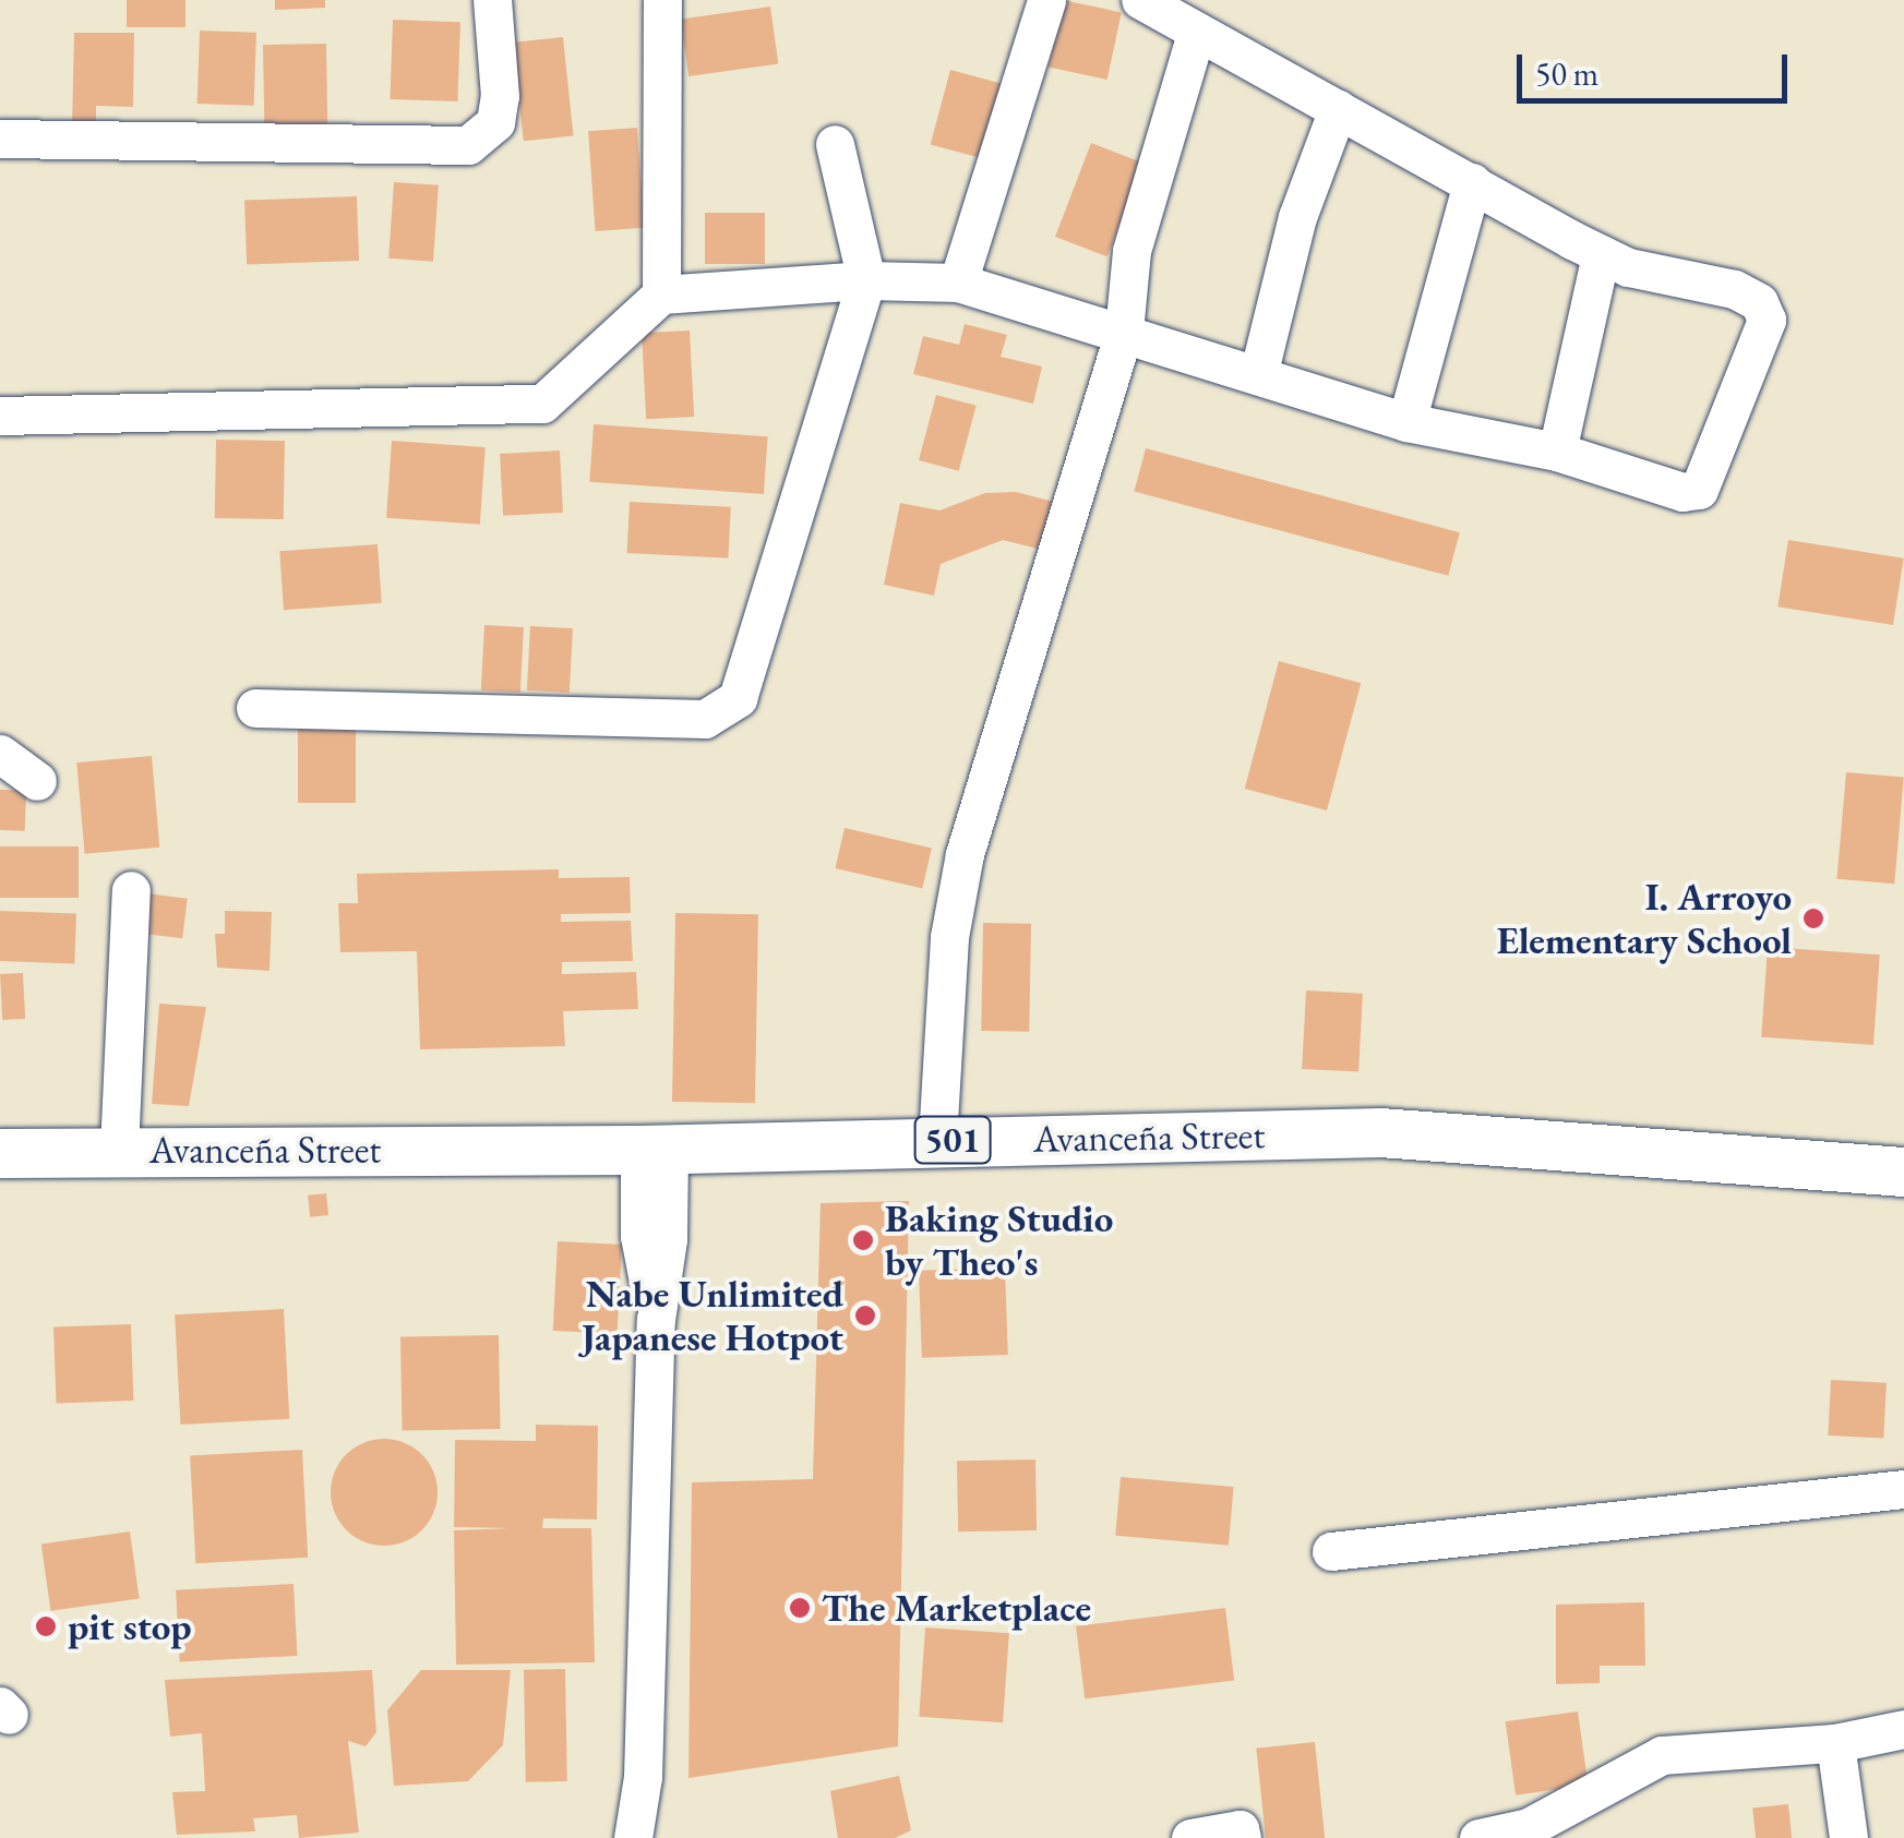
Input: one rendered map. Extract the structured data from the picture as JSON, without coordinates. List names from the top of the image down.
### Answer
{
  "streets": {
    "main road": ["Avanceña Street", "501"]
  },
  "places": [
    "I. Arroyo Elementary School",
    "Baking Studio by Theo's",
    "Nabe Unlimited Japanese Hotpot",
    "The Marketplace",
    "pit stop"
  ],
  "scale_bar": "50 m"
}
